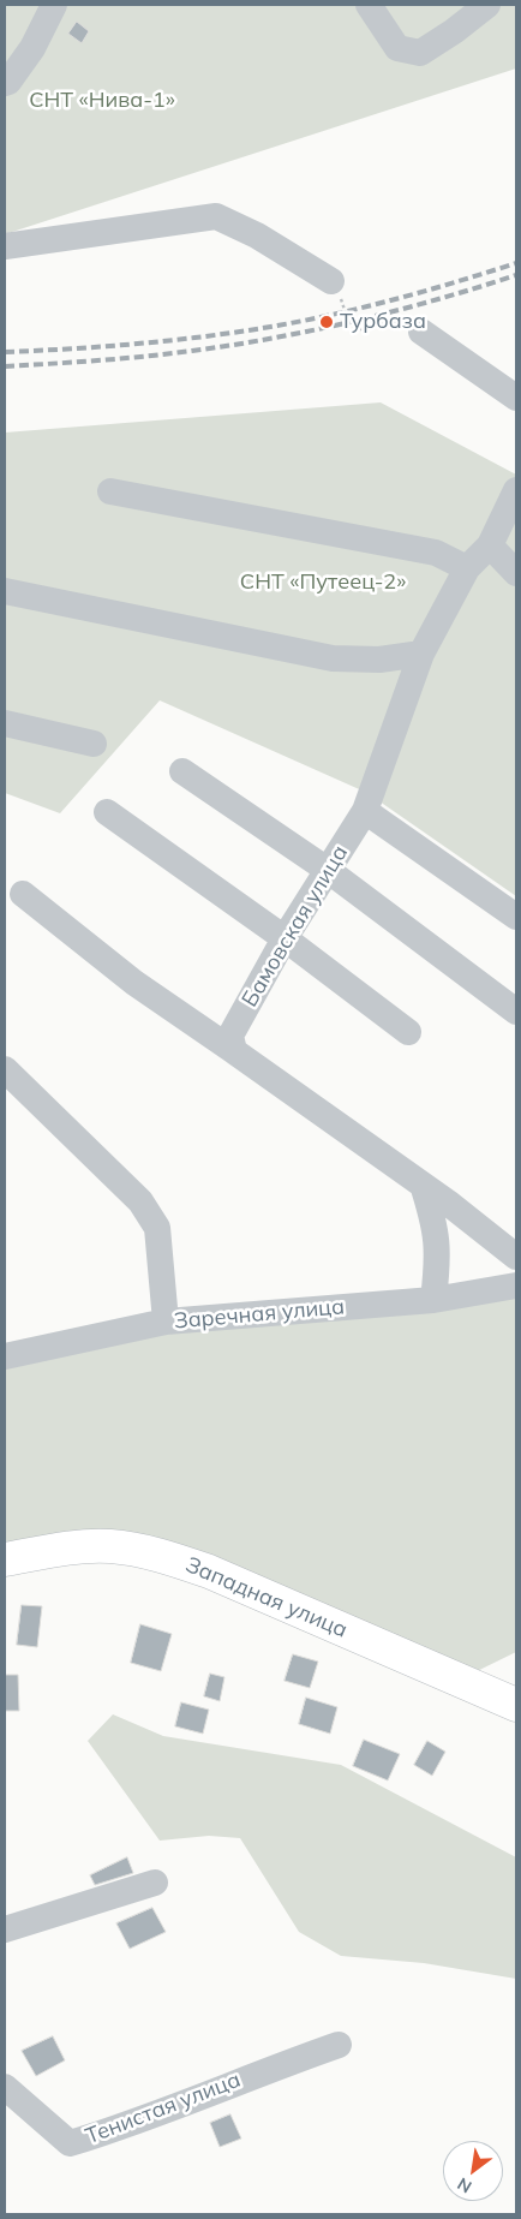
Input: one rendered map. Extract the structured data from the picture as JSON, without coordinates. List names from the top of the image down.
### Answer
{
  "streets": {
    "main road": ["Западная улица"],
    "street": ["Бамовская улица", "Заречная улица", "Тенистая улица"]
  },
  "parks": ["СНТ «Нива-1»", "СНТ «Путеец-2»"],
  "places": ["Турбаза"],
  "north": "bottom left"
}
